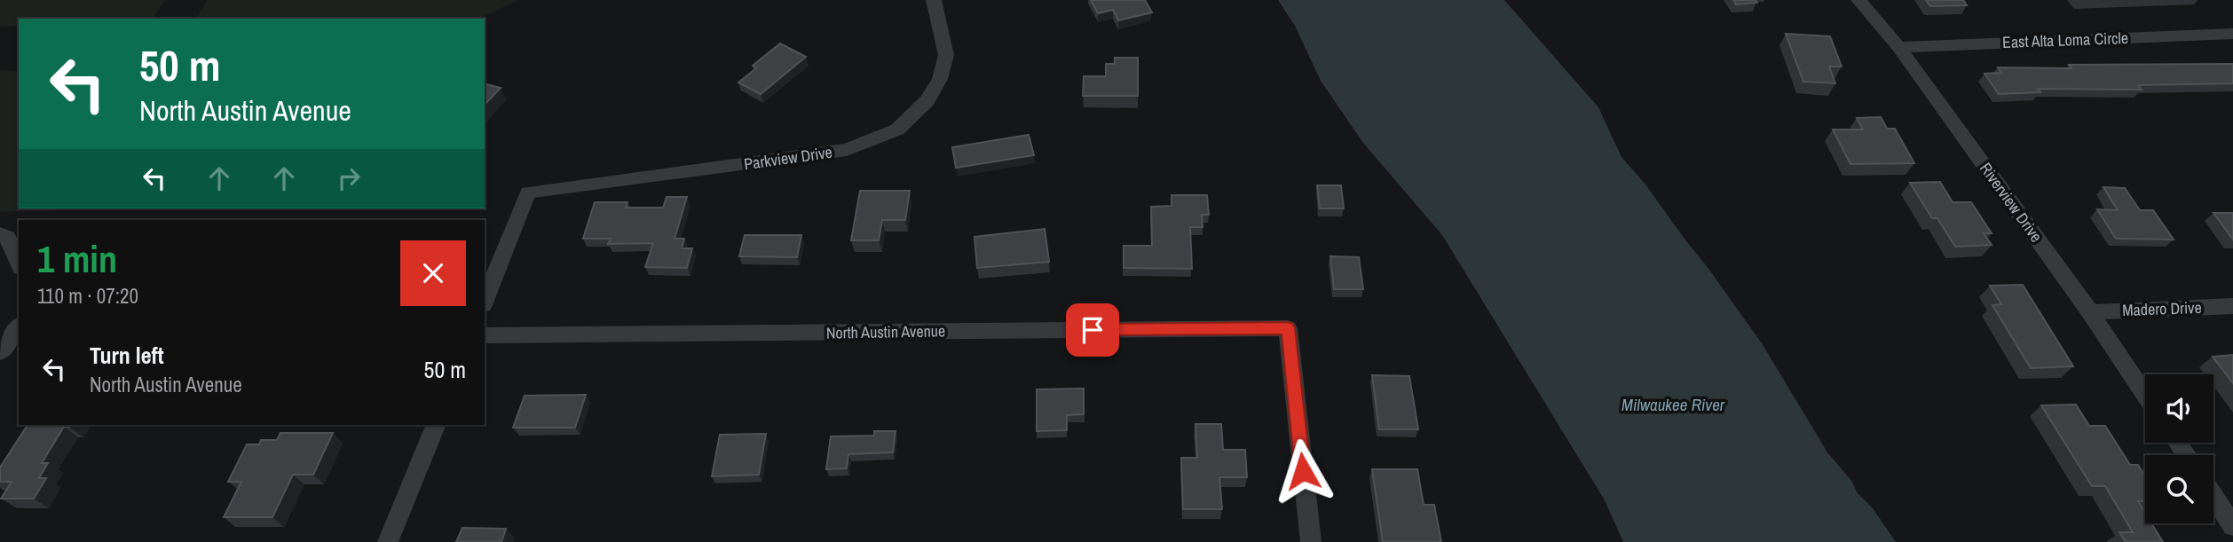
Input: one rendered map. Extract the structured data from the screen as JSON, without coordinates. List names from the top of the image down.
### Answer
{
  "streets": {
    "street": [
      "East Alta Loma Circle",
      "Parkview Drive",
      "Riverview Drive",
      "Madero Drive",
      "North Austin Avenue"
    ]
  },
  "crossings": [
    ["East Alta Loma Circle", "Riverview Drive"],
    ["Riverview Drive", "Madero Drive"]
  ],
  "water": ["Milwaukee River"],
  "page": {
    "turn": ["50 m", "North Austin Avenue"],
    "heading": ["1 min", "110 m · 07:20"],
    "list": [
      {
        "name": "Turn left",
        "note": "North Austin Avenue",
        "value": "50 m"
      }
    ]
  }
}
